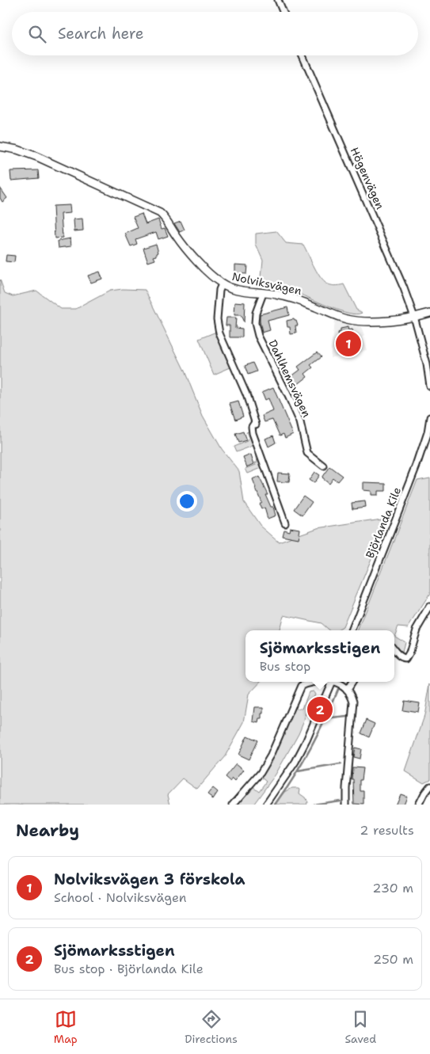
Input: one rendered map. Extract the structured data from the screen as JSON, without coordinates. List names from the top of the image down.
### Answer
{
  "streets": {
    "street": [
      "Högenvägen",
      "Nolviksvägen",
      "Dahlhemsvägen",
      "Björlanda Kile"
    ]
  },
  "crossings": [
    ["Högenvägen", "Nolviksvägen"],
    ["Nolviksvägen", "Dahlhemsvägen"]
  ],
  "page": {
    "search": "Search here",
    "pins": ["1", "2"],
    "popup": ["Sjömarksstigen", "Bus stop"],
    "heading": ["Nearby", "2 results"],
    "list": [
      {
        "mark": "1",
        "name": "Nolviksvägen 3 förskola",
        "note": "School · Nolviksvägen",
        "value": "230 m"
      },
      {
        "mark": "2",
        "name": "Sjömarksstigen",
        "note": "Bus stop · Björlanda Kile",
        "value": "250 m"
      }
    ],
    "nav": ["Map", "Directions", "Saved"]
  }
}
